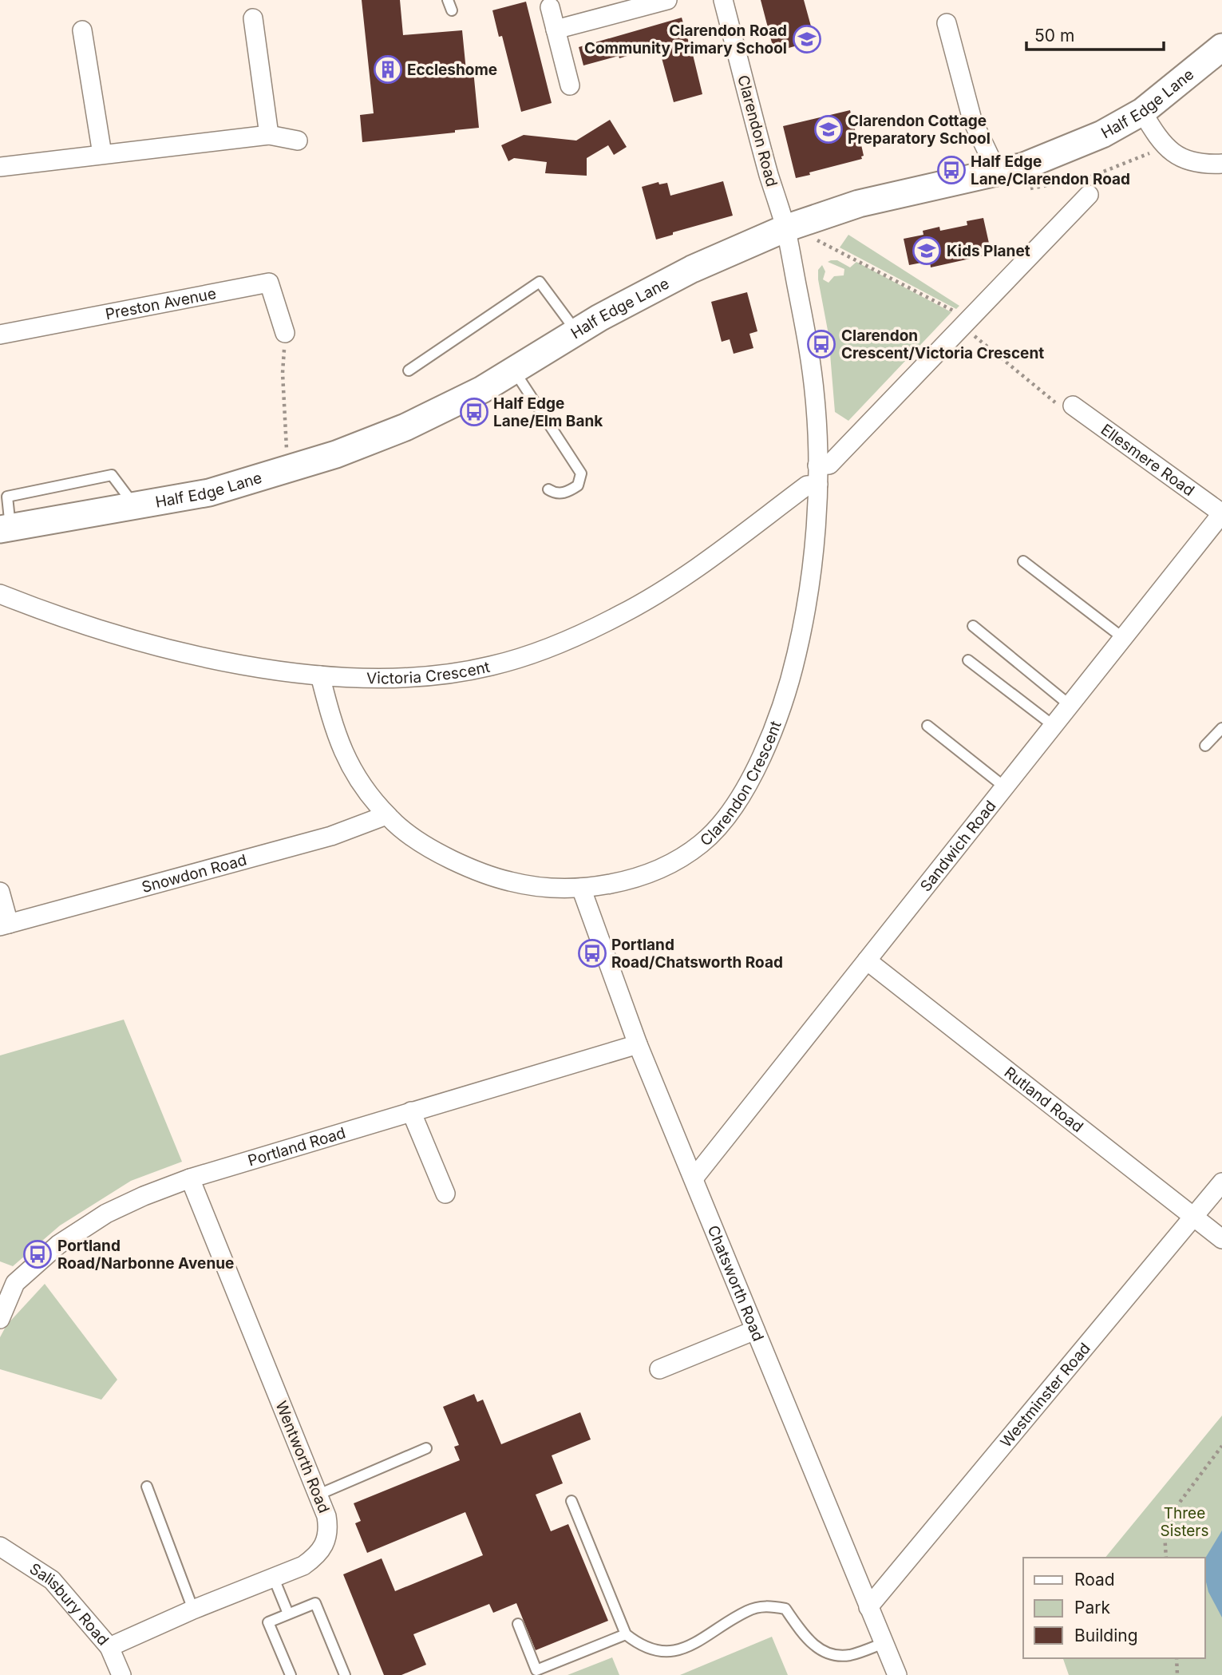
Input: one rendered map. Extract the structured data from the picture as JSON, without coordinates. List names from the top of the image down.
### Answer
{
  "streets": {
    "main road": ["Half Edge Lane"],
    "street": [
      "Clarendon Road",
      "Preston Avenue",
      "Ellesmere Road",
      "Victoria Crescent",
      "Clarendon Crescent",
      "Sandwich Road",
      "Snowdon Road",
      "Rutland Road",
      "Portland Road",
      "Chatsworth Road",
      "Westminster Road",
      "Wentworth Road",
      "Salisbury Road"
    ]
  },
  "crossings": [
    ["Half Edge Lane", "Clarendon Road"],
    ["Half Edge Lane", "Clarendon Crescent"],
    ["Clarendon Road", "Clarendon Crescent"],
    ["Ellesmere Road", "Sandwich Road"],
    ["Victoria Crescent", "Clarendon Crescent"],
    ["Clarendon Crescent", "Snowdon Road"],
    ["Clarendon Crescent", "Chatsworth Road"],
    ["Sandwich Road", "Rutland Road"],
    ["Sandwich Road", "Chatsworth Road"],
    ["Rutland Road", "Westminster Road"],
    ["Portland Road", "Chatsworth Road"],
    ["Portland Road", "Wentworth Road"],
    ["Chatsworth Road", "Westminster Road"],
    ["Wentworth Road", "Salisbury Road"]
  ],
  "parks": ["Three Sisters"],
  "places": {
    "school or university": ["Clarendon Road Community Primary School", "Clarendon Cottage Preparatory School", "Kids Planet"],
    "building": ["Eccleshome"],
    "bus stop": [
      "Half Edge Lane/Clarendon Road",
      "Clarendon Crescent/Victoria Crescent",
      "Half Edge Lane/Elm Bank",
      "Portland Road/Chatsworth Road",
      "Portland Road/Narbonne Avenue"
    ]
  },
  "legend": ["Road", "Park", "Building"],
  "scale_bar": "50 m"
}
